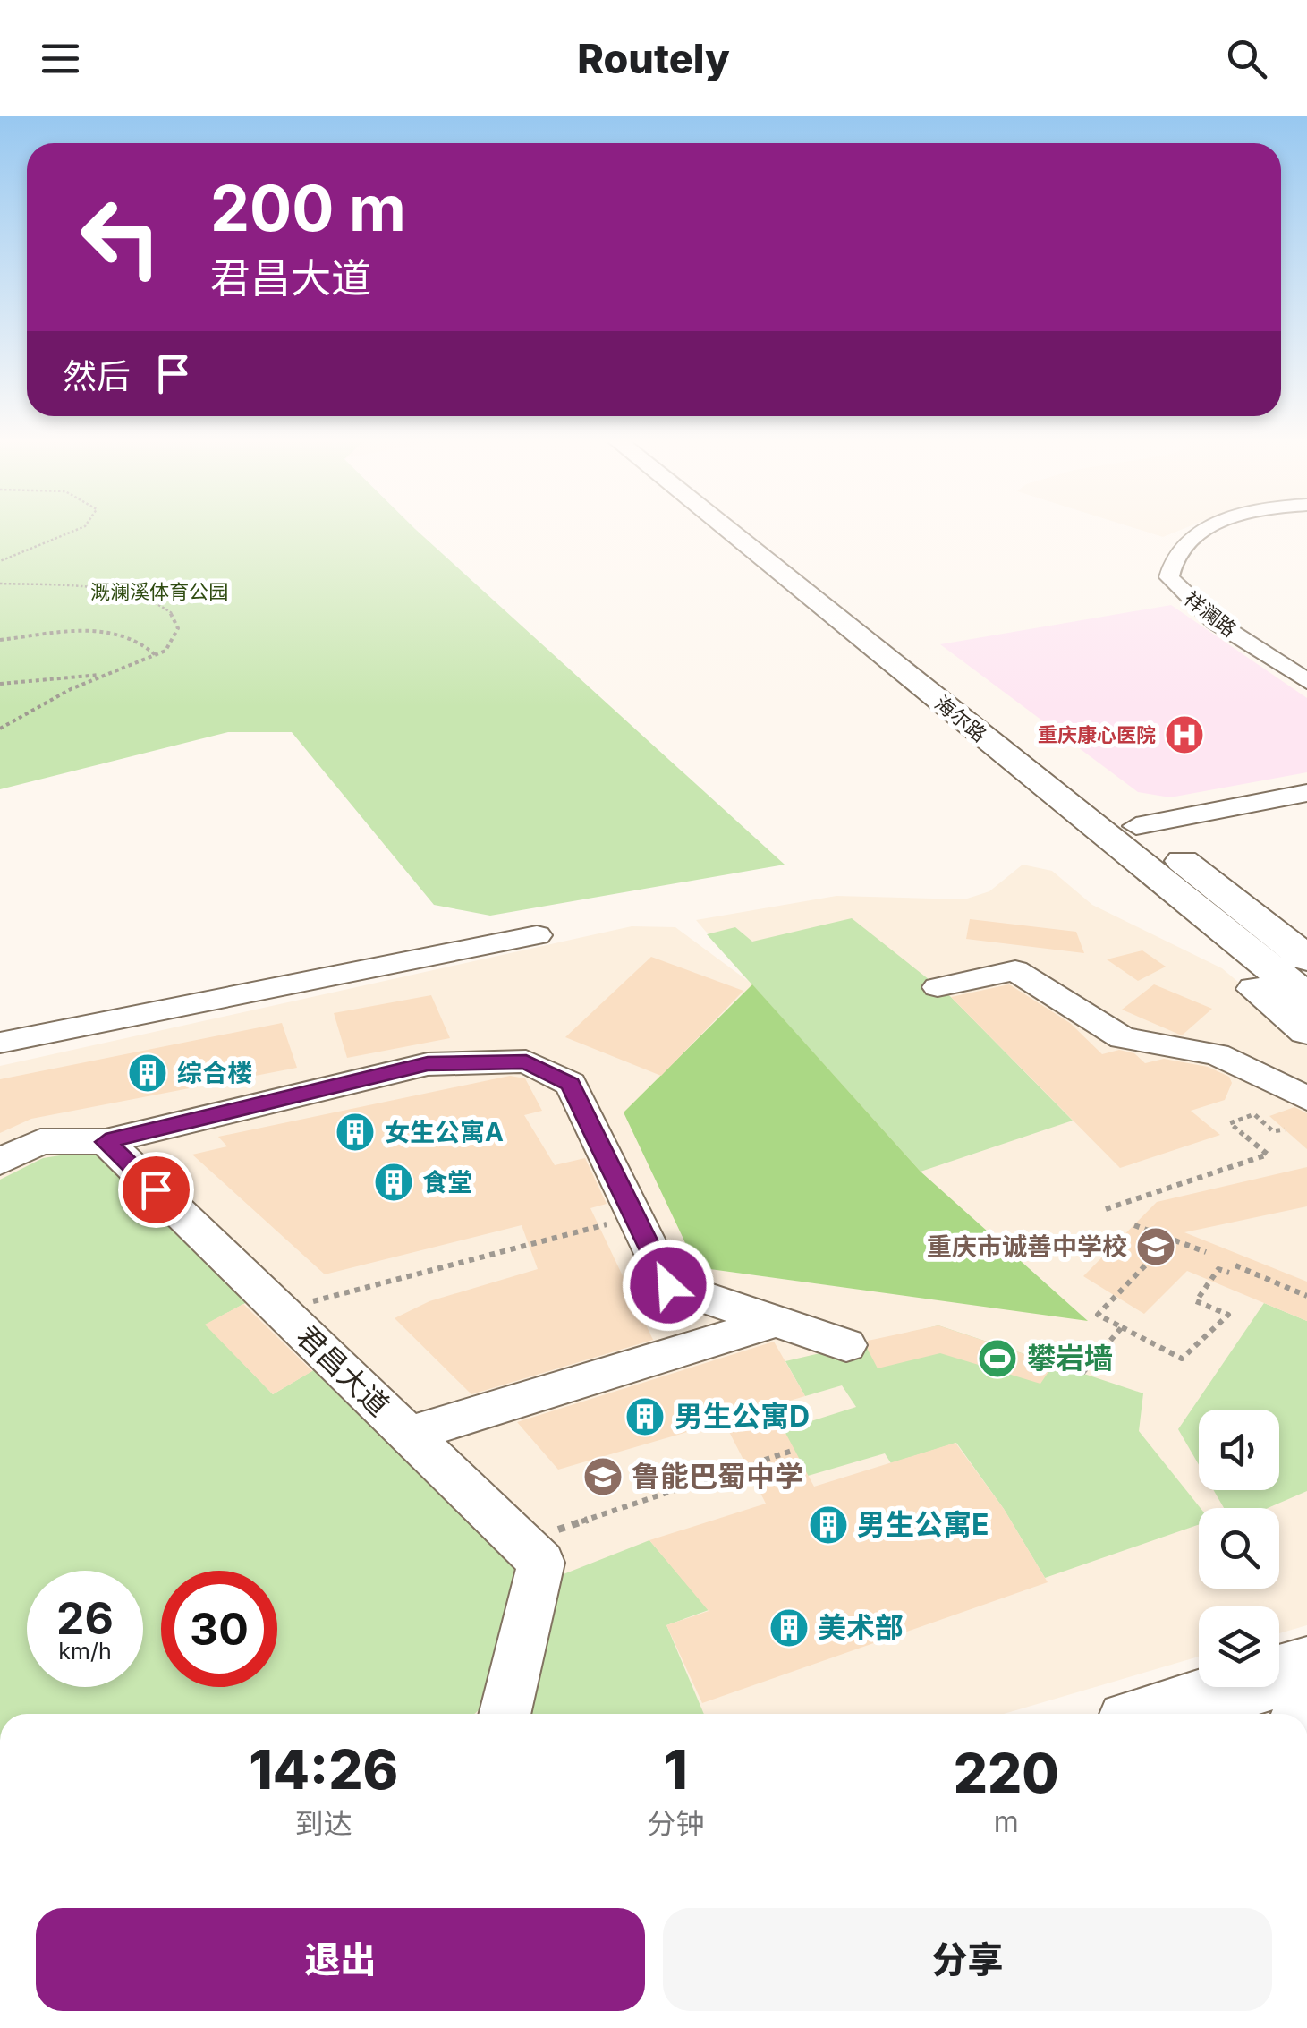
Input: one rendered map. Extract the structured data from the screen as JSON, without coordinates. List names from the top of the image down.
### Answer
{
  "streets": {
    "main road": ["海尔路"],
    "street": ["祥澜路", "君昌大道"]
  },
  "parks": ["溉澜溪体育公园"],
  "places": {
    "hospital": ["重庆康心医院"],
    "building": [
      "综合楼",
      "女生公寓A",
      "食堂",
      "男生公寓D",
      "男生公寓E",
      "美术部"
    ],
    "school or university": ["重庆市诚善中学校", "鲁能巴蜀中学"],
    "sports": ["攀岩墙"]
  },
  "page": {
    "header": "Routely",
    "turn": ["200 m", "君昌大道"],
    "then": "然后",
    "speed": "26 km/h",
    "limit": "30",
    "eta": [
      "14:26",
      "到达",
      "1",
      "分钟",
      "220",
      "m"
    ],
    "buttons": ["退出", "分享"]
  }
}
